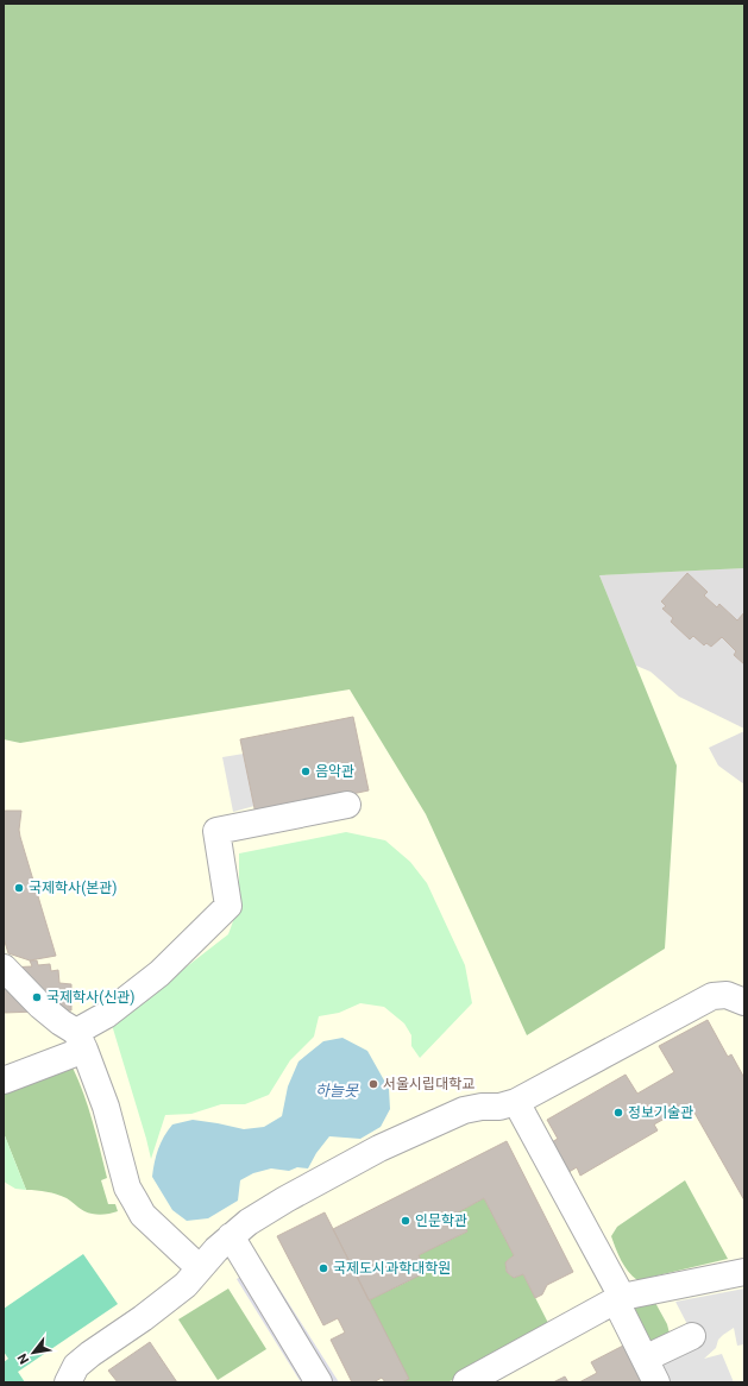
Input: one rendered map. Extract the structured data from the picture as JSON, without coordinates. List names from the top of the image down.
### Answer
{
  "water": ["하늘못"],
  "places": [
    "음악관",
    "국제학사(본관)",
    "국제학사(신관)",
    "서울시립대학교",
    "정보기술관",
    "인문학관",
    "국제도시과학대학원"
  ],
  "north": "bottom left"
}
